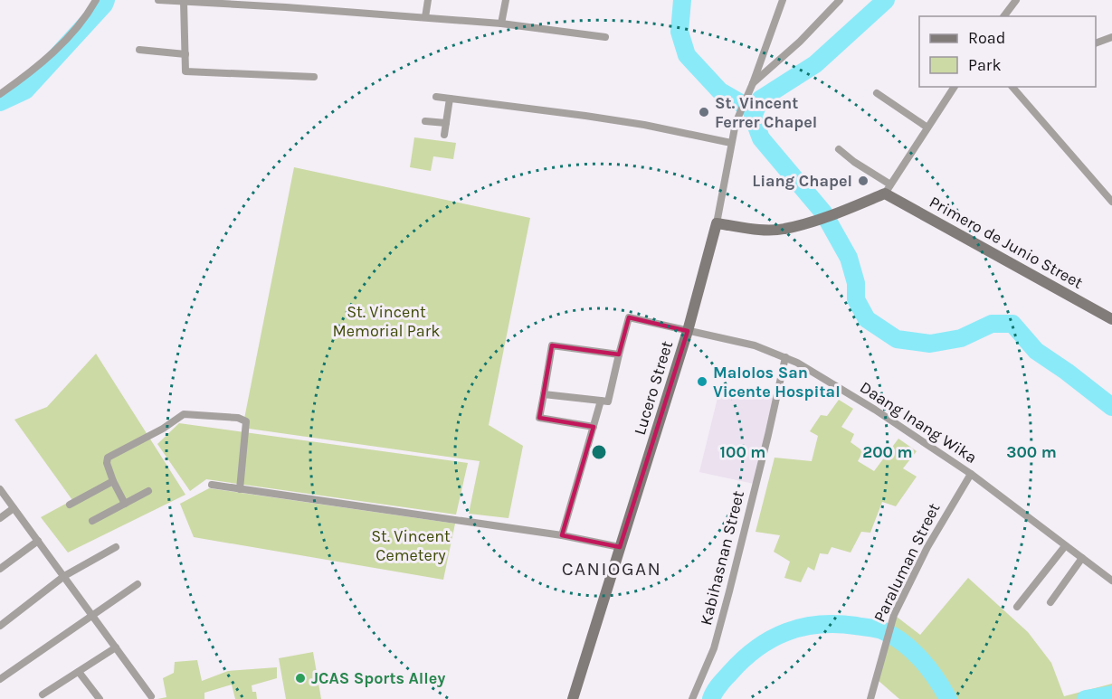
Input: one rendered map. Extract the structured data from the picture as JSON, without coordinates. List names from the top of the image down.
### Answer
{
  "streets": {
    "street": [
      "Primero de Junio Street",
      "Lucero Street",
      "Daang Inang Wika",
      "Kabihasnan Street",
      "Paraluman Street"
    ]
  },
  "crossings": [
    ["Lucero Street", "Daang Inang Wika"],
    ["Daang Inang Wika", "Kabihasnan Street"],
    ["Daang Inang Wika", "Paraluman Street"]
  ],
  "districts": ["CANIOGAN"],
  "parks": ["St. Vincent Memorial Park", "St. Vincent Cemetery"],
  "places": [
    "St. Vincent Ferrer Chapel",
    "Liang Chapel",
    "Malolos San Vicente Hospital",
    "JCAS Sports Alley"
  ],
  "legend": ["Road", "Park"],
  "rings": ["100 m", "200 m", "300 m"]
}
